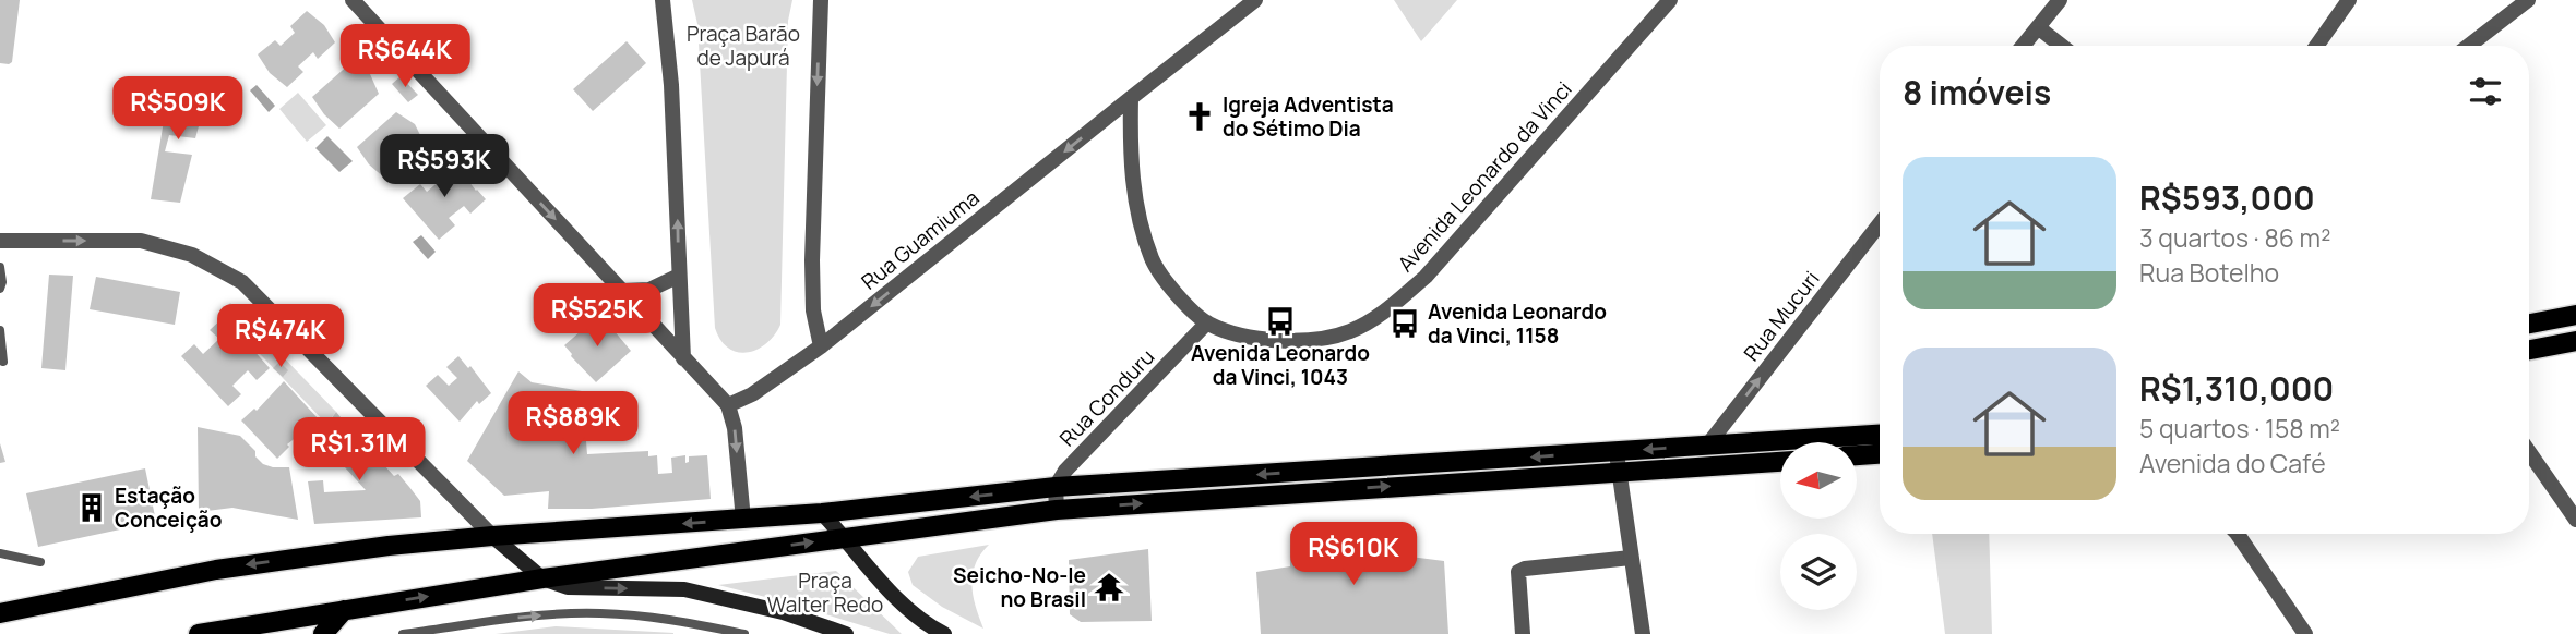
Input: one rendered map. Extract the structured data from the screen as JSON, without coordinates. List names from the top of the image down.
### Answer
{
  "streets": {
    "street": [
      "Avenida Leonardo da Vinci",
      "Rua Guamiuma",
      "Rua Mucuri",
      "Rua Conduru"
    ]
  },
  "crossings": [
    ["Avenida Leonardo da Vinci", "Rua Guamiuma"],
    ["Avenida Leonardo da Vinci", "Rua Conduru"]
  ],
  "one_way": ["Rua Guamiuma", "Rua Mucuri"],
  "parks": ["Praça Barão de Japurá", "Praça Walter Redo"],
  "places": {
    "church": ["Igreja Adventista do Sétimo Dia"],
    "bus stop": ["Avenida Leonardo da Vinci, 1043", "Avenida Leonardo da Vinci, 1158"],
    "building": ["Estação Conceição"],
    "temple": ["Seicho-No-Ie no Brasil"]
  },
  "north": "left",
  "page": {
    "price": [
      "R$644K",
      "R$509K",
      "R$593K",
      "R$525K",
      "R$474K",
      "R$889K",
      "R$1.31M",
      "R$610K"
    ],
    "heading": "8 imóveis",
    "list": [
      {
        "name": "R$593,000",
        "note": "3 quartos · 86 m² · Rua Botelho"
      },
      {
        "name": "R$1,310,000",
        "note": "5 quartos · 158 m² · Avenida do Café"
      }
    ]
  }
}
